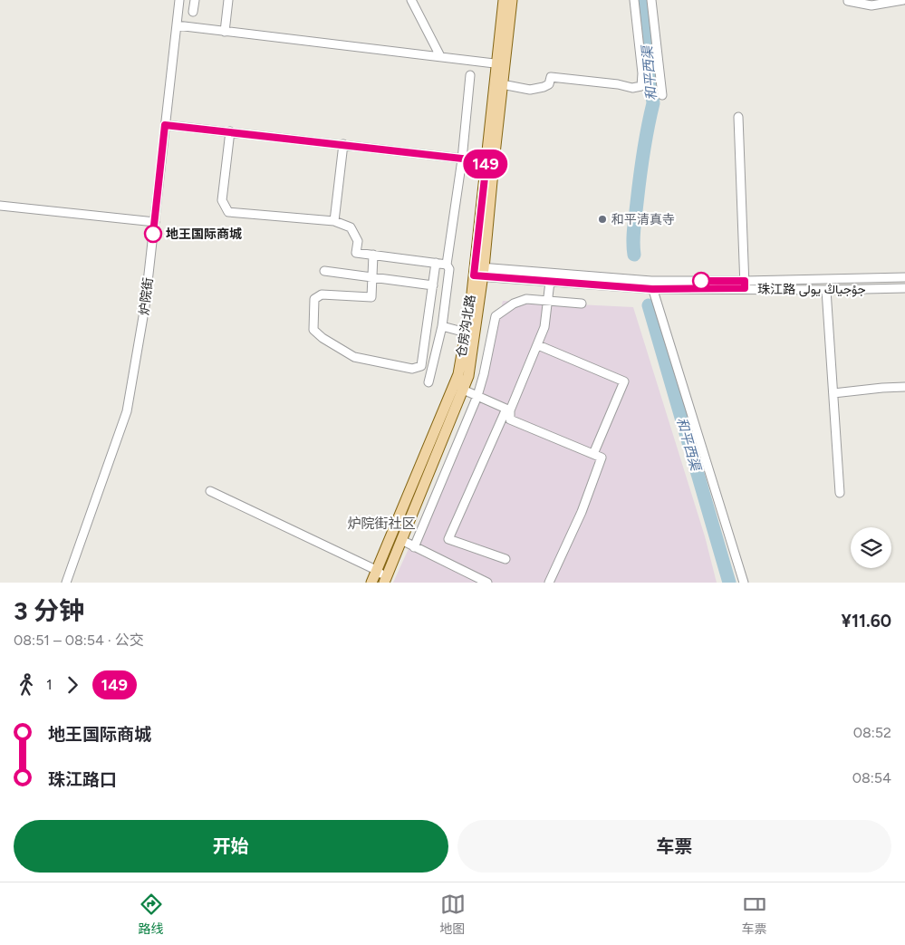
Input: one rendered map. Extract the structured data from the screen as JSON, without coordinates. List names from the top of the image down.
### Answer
{
  "streets": {
    "main road": ["仓房沟北路"],
    "street": ["珠江路 جۇجياڭ يولى", "炉院街"]
  },
  "crossings": [
    ["珠江路 جۇجياڭ يولى", "仓房沟北路"]
  ],
  "districts": ["炉院街社区"],
  "water": ["和平西渠"],
  "places": ["和平清真寺", "地王国际商城"],
  "lines": ["bus line 149"],
  "page": {
    "on_map": "149",
    "heading": ["3 分钟", "08:51 – 08:54 · 公交", "¥11.60"],
    "legs": ["1", "149"],
    "list": [
      {
        "name": "地王国际商城",
        "value": "08:52"
      },
      {
        "name": "珠江路口",
        "value": "08:54"
      }
    ],
    "buttons": ["开始", "车票"],
    "tabs": ["路线", "地图", "车票"]
  }
}
